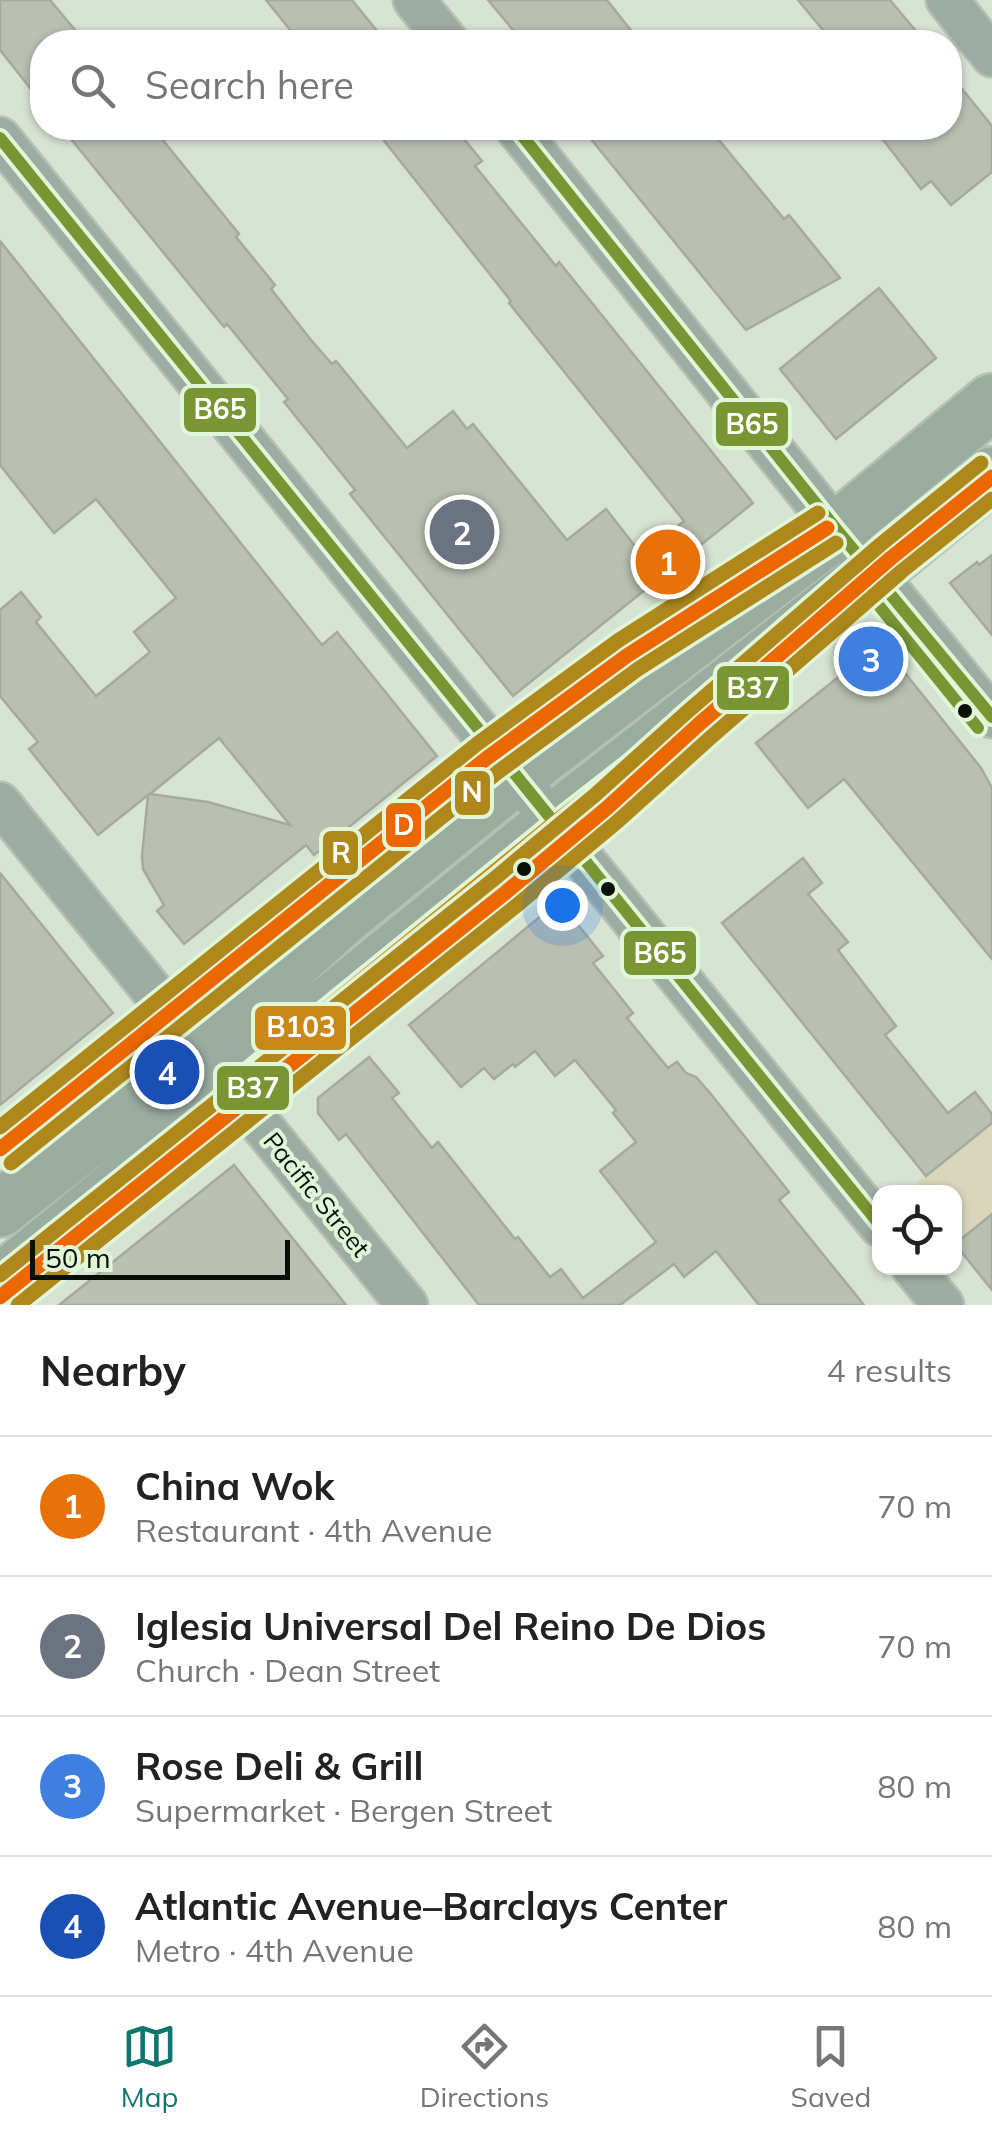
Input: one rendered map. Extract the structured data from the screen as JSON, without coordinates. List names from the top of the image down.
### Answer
{
  "streets": {
    "street": ["Pacific Street"]
  },
  "lines": [
    "transit line B65",
    "transit line R",
    "transit line B103",
    "transit line D",
    "transit line N",
    "transit line B37"
  ],
  "scale_bar": "50 m",
  "page": {
    "search": "Search here",
    "pins": [
      "2",
      "1",
      "3",
      "4"
    ],
    "scale": "50 m",
    "heading": ["Nearby", "4 results"],
    "list": [
      {
        "mark": "1",
        "name": "China Wok",
        "note": "Restaurant · 4th Avenue",
        "value": "70 m"
      },
      {
        "mark": "2",
        "name": "Iglesia Universal Del Reino De Dios",
        "note": "Church · Dean Street",
        "value": "70 m"
      },
      {
        "mark": "3",
        "name": "Rose Deli & Grill",
        "note": "Supermarket · Bergen Street",
        "value": "80 m"
      },
      {
        "mark": "4",
        "name": "Atlantic Avenue–Barclays Center",
        "note": "Metro · 4th Avenue",
        "value": "80 m"
      }
    ],
    "nav": ["Map", "Directions", "Saved"]
  }
}
